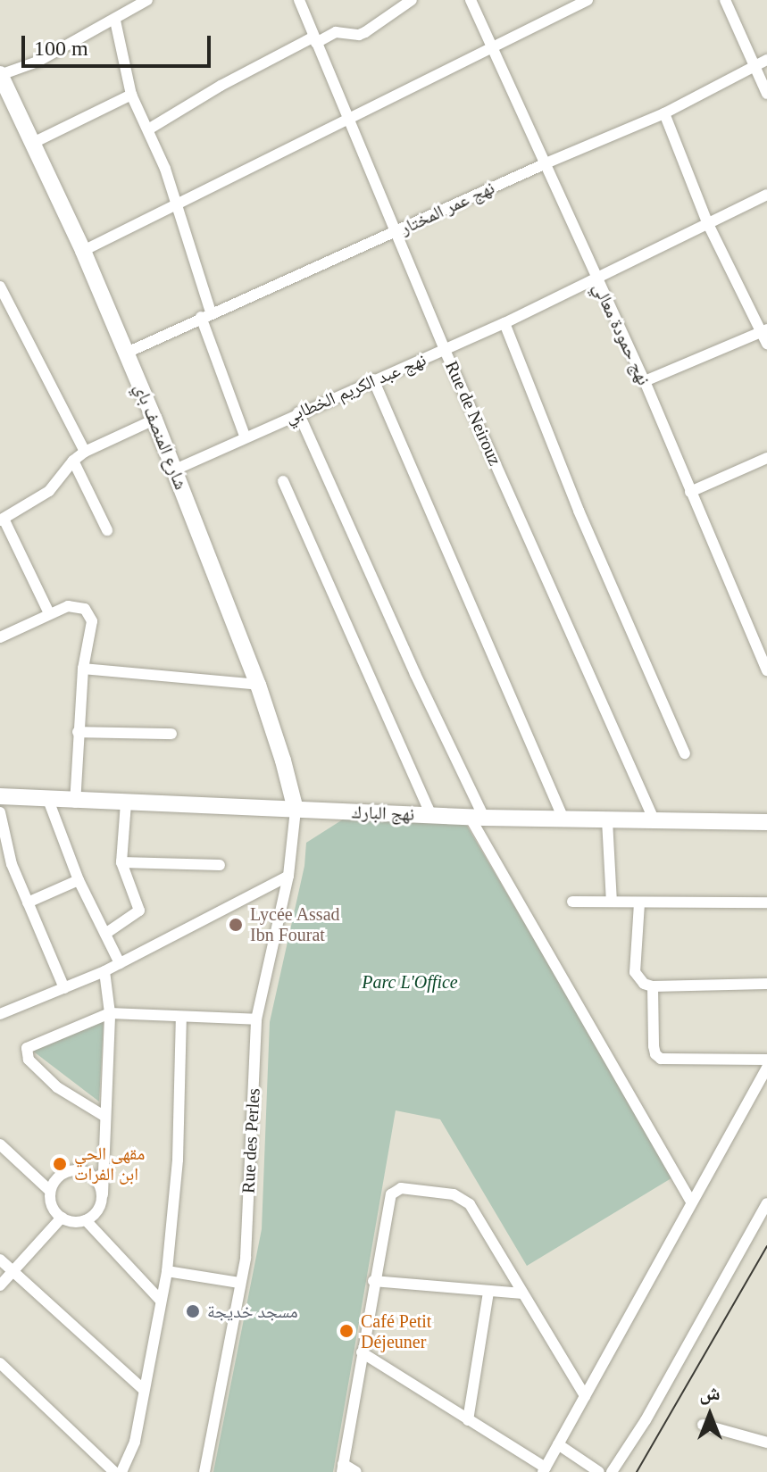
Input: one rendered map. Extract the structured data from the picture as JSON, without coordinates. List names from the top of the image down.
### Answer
{
  "streets": {
    "street": [
      "نهج عمر المختار",
      "نهج حمودة معالي",
      "نهج عبد الكريم الخطابي",
      "Rue de Neirouz",
      "شارع المنصف باي",
      "نهج البارك",
      "Rue des Perles"
    ]
  },
  "crossings": [
    ["نهج عمر المختار", "نهج حمودة معالي"],
    ["نهج عمر المختار", "Rue de Neirouz"],
    ["نهج عمر المختار", "شارع المنصف باي"],
    ["نهج حمودة معالي", "نهج عبد الكريم الخطابي"],
    ["نهج عبد الكريم الخطابي", "Rue de Neirouz"],
    ["نهج عبد الكريم الخطابي", "شارع المنصف باي"],
    ["Rue de Neirouz", "نهج البارك"],
    ["شارع المنصف باي", "نهج البارك"],
    ["شارع المنصف باي", "Rue des Perles"],
    ["نهج البارك", "Rue des Perles"]
  ],
  "parks": ["Parc L'Office"],
  "places": [
    "Lycée Assad Ibn Fourat",
    "مقهى الحي ابن الفرات",
    "مسجد خديجة",
    "Café Petit Déjeuner"
  ],
  "scale_bar": "100 m",
  "north": "top"
}
